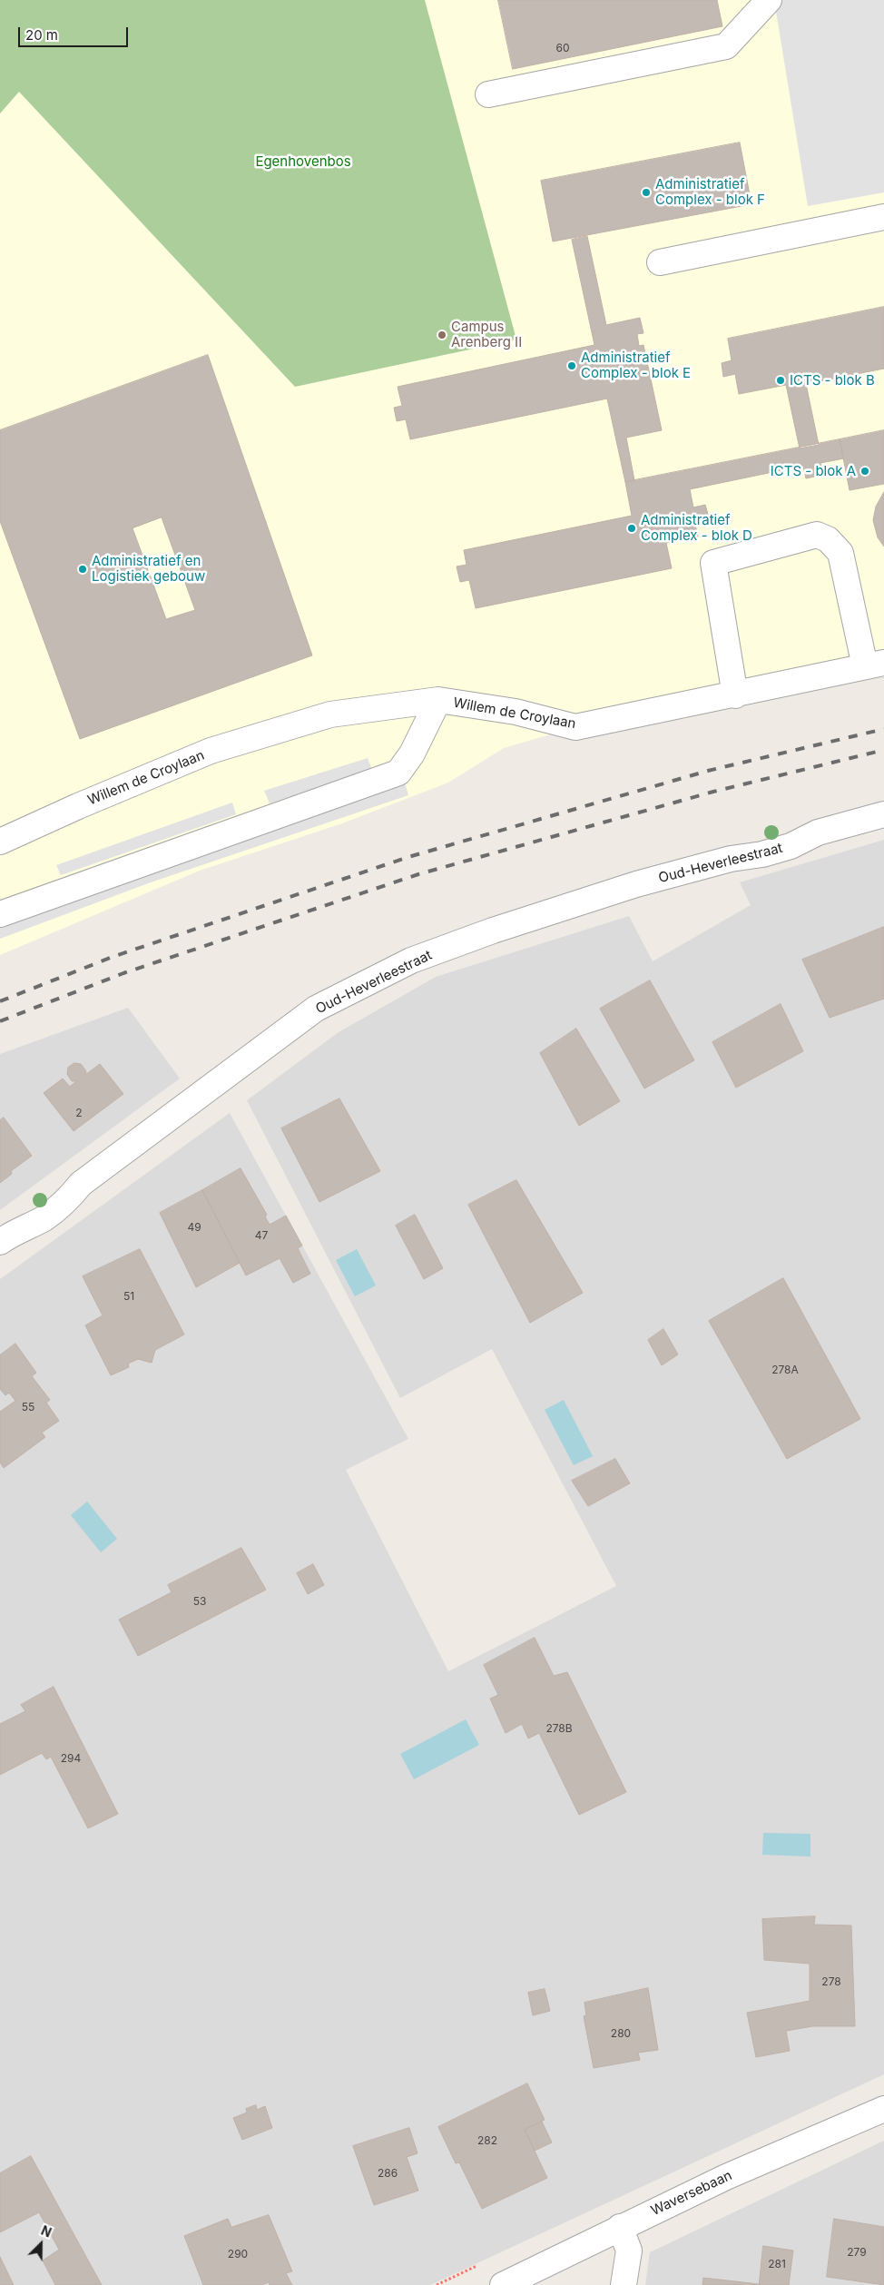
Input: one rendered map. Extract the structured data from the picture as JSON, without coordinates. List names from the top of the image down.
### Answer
{
  "streets": {
    "street": ["Willem de Croylaan", "Oud-Heverleestraat", "Waversebaan"]
  },
  "parks": ["Egenhovenbos"],
  "places": [
    "Administratief Complex - blok F",
    "Campus Arenberg II",
    "Administratief Complex - blok E",
    "ICTS - blok B",
    "ICTS - blok A",
    "Administratief Complex - blok D",
    "Administratief en Logistiek gebouw"
  ],
  "house_numbers": [
    "60",
    "2",
    "49",
    "47",
    "51",
    "278A",
    "55",
    "53",
    "278B",
    "294",
    "278",
    "280",
    "282",
    "286",
    "279",
    "290",
    "281"
  ],
  "scale_bar": "20 m",
  "north": "top right"
}
